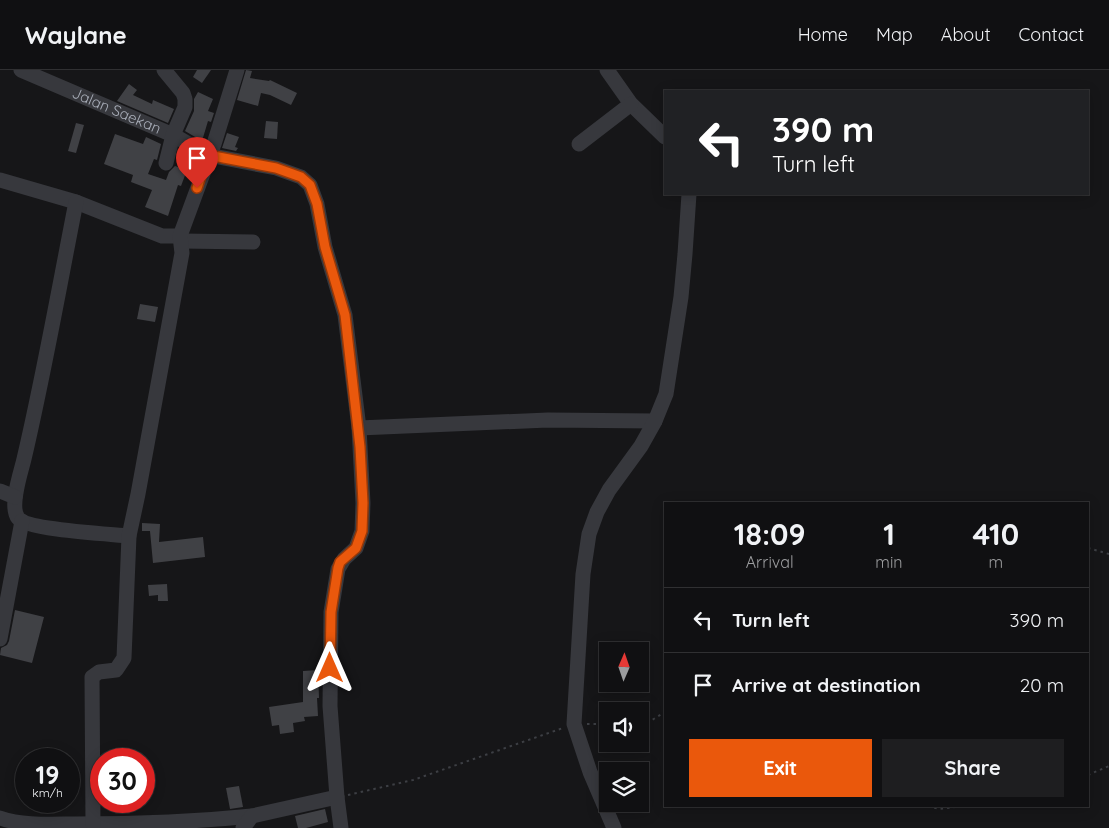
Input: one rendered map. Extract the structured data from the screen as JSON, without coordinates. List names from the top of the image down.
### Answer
{
  "streets": {
    "street": ["Jalan Saekan"]
  },
  "north": "top",
  "page": {
    "header": "Waylane",
    "nav": [
      "Home",
      "Map",
      "About",
      "Contact"
    ],
    "turn": ["390 m", "Turn left"],
    "eta": [
      "18:09",
      "Arrival",
      "1",
      "min",
      "410",
      "m"
    ],
    "list": [
      {
        "name": "Turn left",
        "value": "390 m"
      },
      {
        "name": "Arrive at destination",
        "value": "20 m"
      }
    ],
    "buttons": ["Exit", "Share"],
    "speed": "19 km/h",
    "limit": "30"
  }
}
